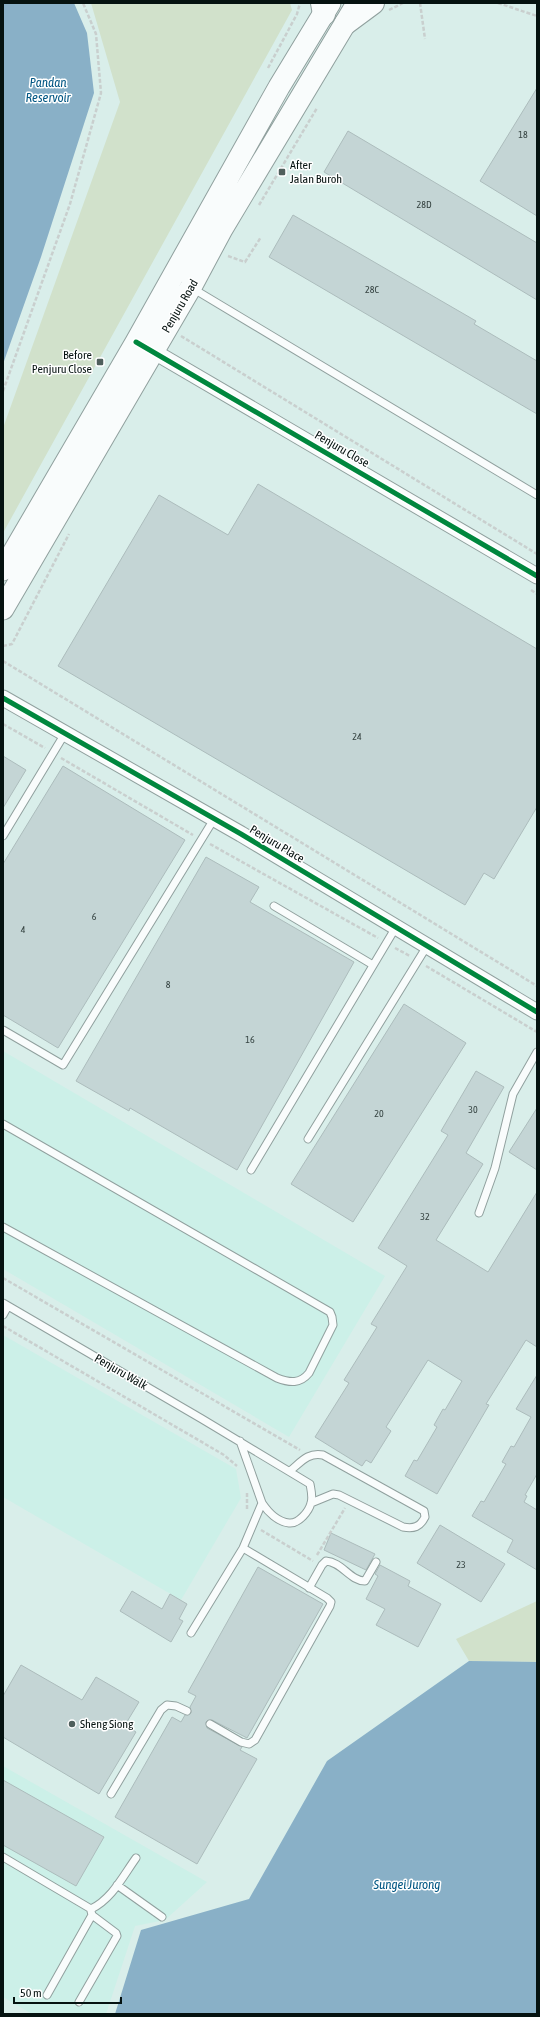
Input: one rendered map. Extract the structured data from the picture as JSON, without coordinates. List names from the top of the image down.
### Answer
{
  "streets": {
    "main road": ["Penjuru Road"],
    "street": ["Penjuru Close", "Penjuru Place"],
    "lane": ["Penjuru Walk"]
  },
  "crossings": [
    ["Penjuru Road", "Penjuru Close"]
  ],
  "water": ["Pandan Reservoir", "Sungei Jurong"],
  "places": {
    "transit": ["After Jalan Buroh", "Before Penjuru Close"],
    "other": ["Sheng Siong"]
  },
  "house_numbers": [
    "18",
    "28D",
    "28C",
    "24",
    "6",
    "4",
    "8",
    "16",
    "30",
    "20",
    "32",
    "23"
  ],
  "scale_bar": "50 m"
}
